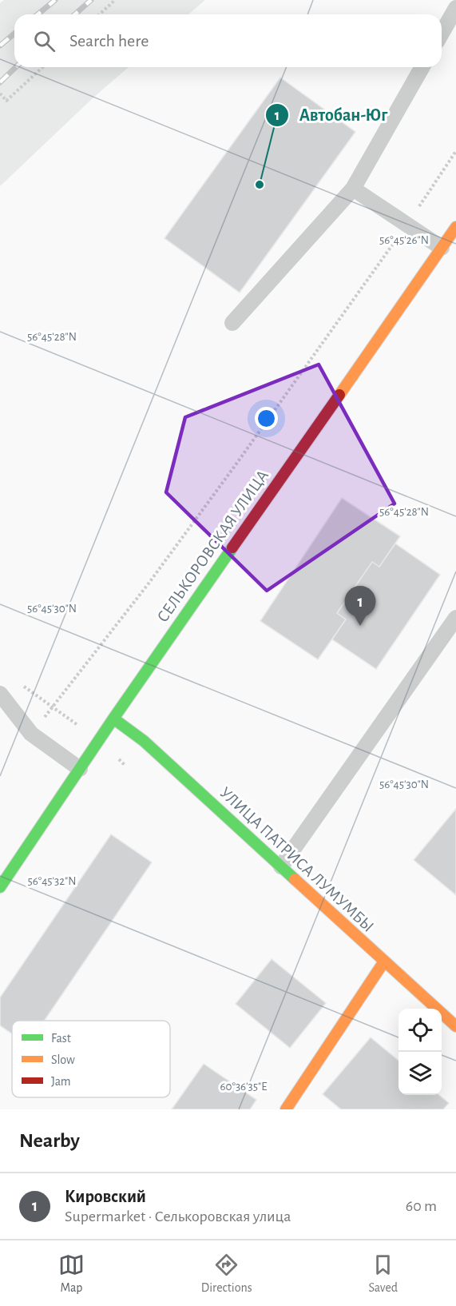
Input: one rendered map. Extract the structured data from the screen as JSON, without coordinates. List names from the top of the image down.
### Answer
{
  "streets": {
    "main road": ["СЕЛЬКОРОВСКАЯ УЛИЦА", "УЛИЦА ПАТРИСА ЛУМУМБЫ"]
  },
  "crossings": [
    ["СЕЛЬКОРОВСКАЯ УЛИЦА", "УЛИЦА ПАТРИСА ЛУМУМБЫ"]
  ],
  "places": ["Автобан-Юг"],
  "legend": ["Fast", "Slow", "Jam"],
  "page": {
    "search": "Search here",
    "pins": "1",
    "heading": "Nearby",
    "list": [
      {
        "mark": "1",
        "name": "Кировский",
        "note": "Supermarket · Селькоровская улица",
        "value": "60 m"
      }
    ],
    "nav": ["Map", "Directions", "Saved"]
  },
  "coordinates": [
    "56°45'26\"N",
    "56°45'28\"N",
    "56°45'30\"N",
    "56°45'32\"N",
    "60°36'35\"E"
  ]
}
